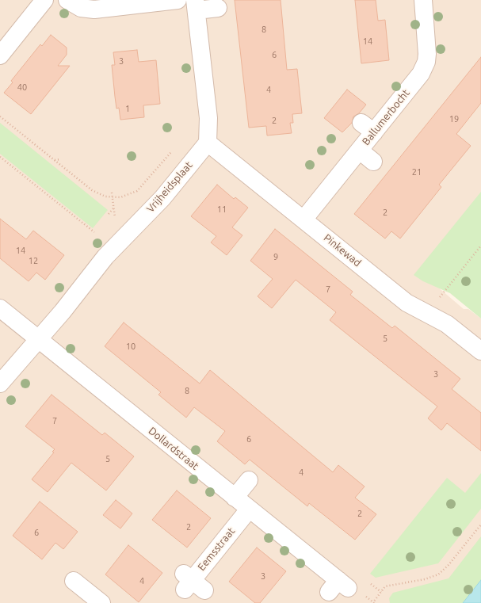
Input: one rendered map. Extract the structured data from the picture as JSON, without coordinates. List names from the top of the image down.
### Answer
{
  "streets": {
    "street": [
      "Ballumerbocht",
      "Vrijheidsplaat",
      "Pinkewad",
      "Dollardstraat",
      "Eemsstraat"
    ]
  },
  "crossings": [
    ["Ballumerbocht", "Pinkewad"],
    ["Vrijheidsplaat", "Pinkewad"],
    ["Vrijheidsplaat", "Dollardstraat"],
    ["Dollardstraat", "Eemsstraat"]
  ],
  "house_numbers": [
    "8",
    "14",
    "6",
    "3",
    "40",
    "4",
    "1",
    "19",
    "2",
    "21",
    "11",
    "2",
    "14",
    "9",
    "12",
    "7",
    "5",
    "10",
    "3",
    "8",
    "7",
    "6",
    "5",
    "4",
    "2",
    "2",
    "6",
    "3",
    "4"
  ]
}
